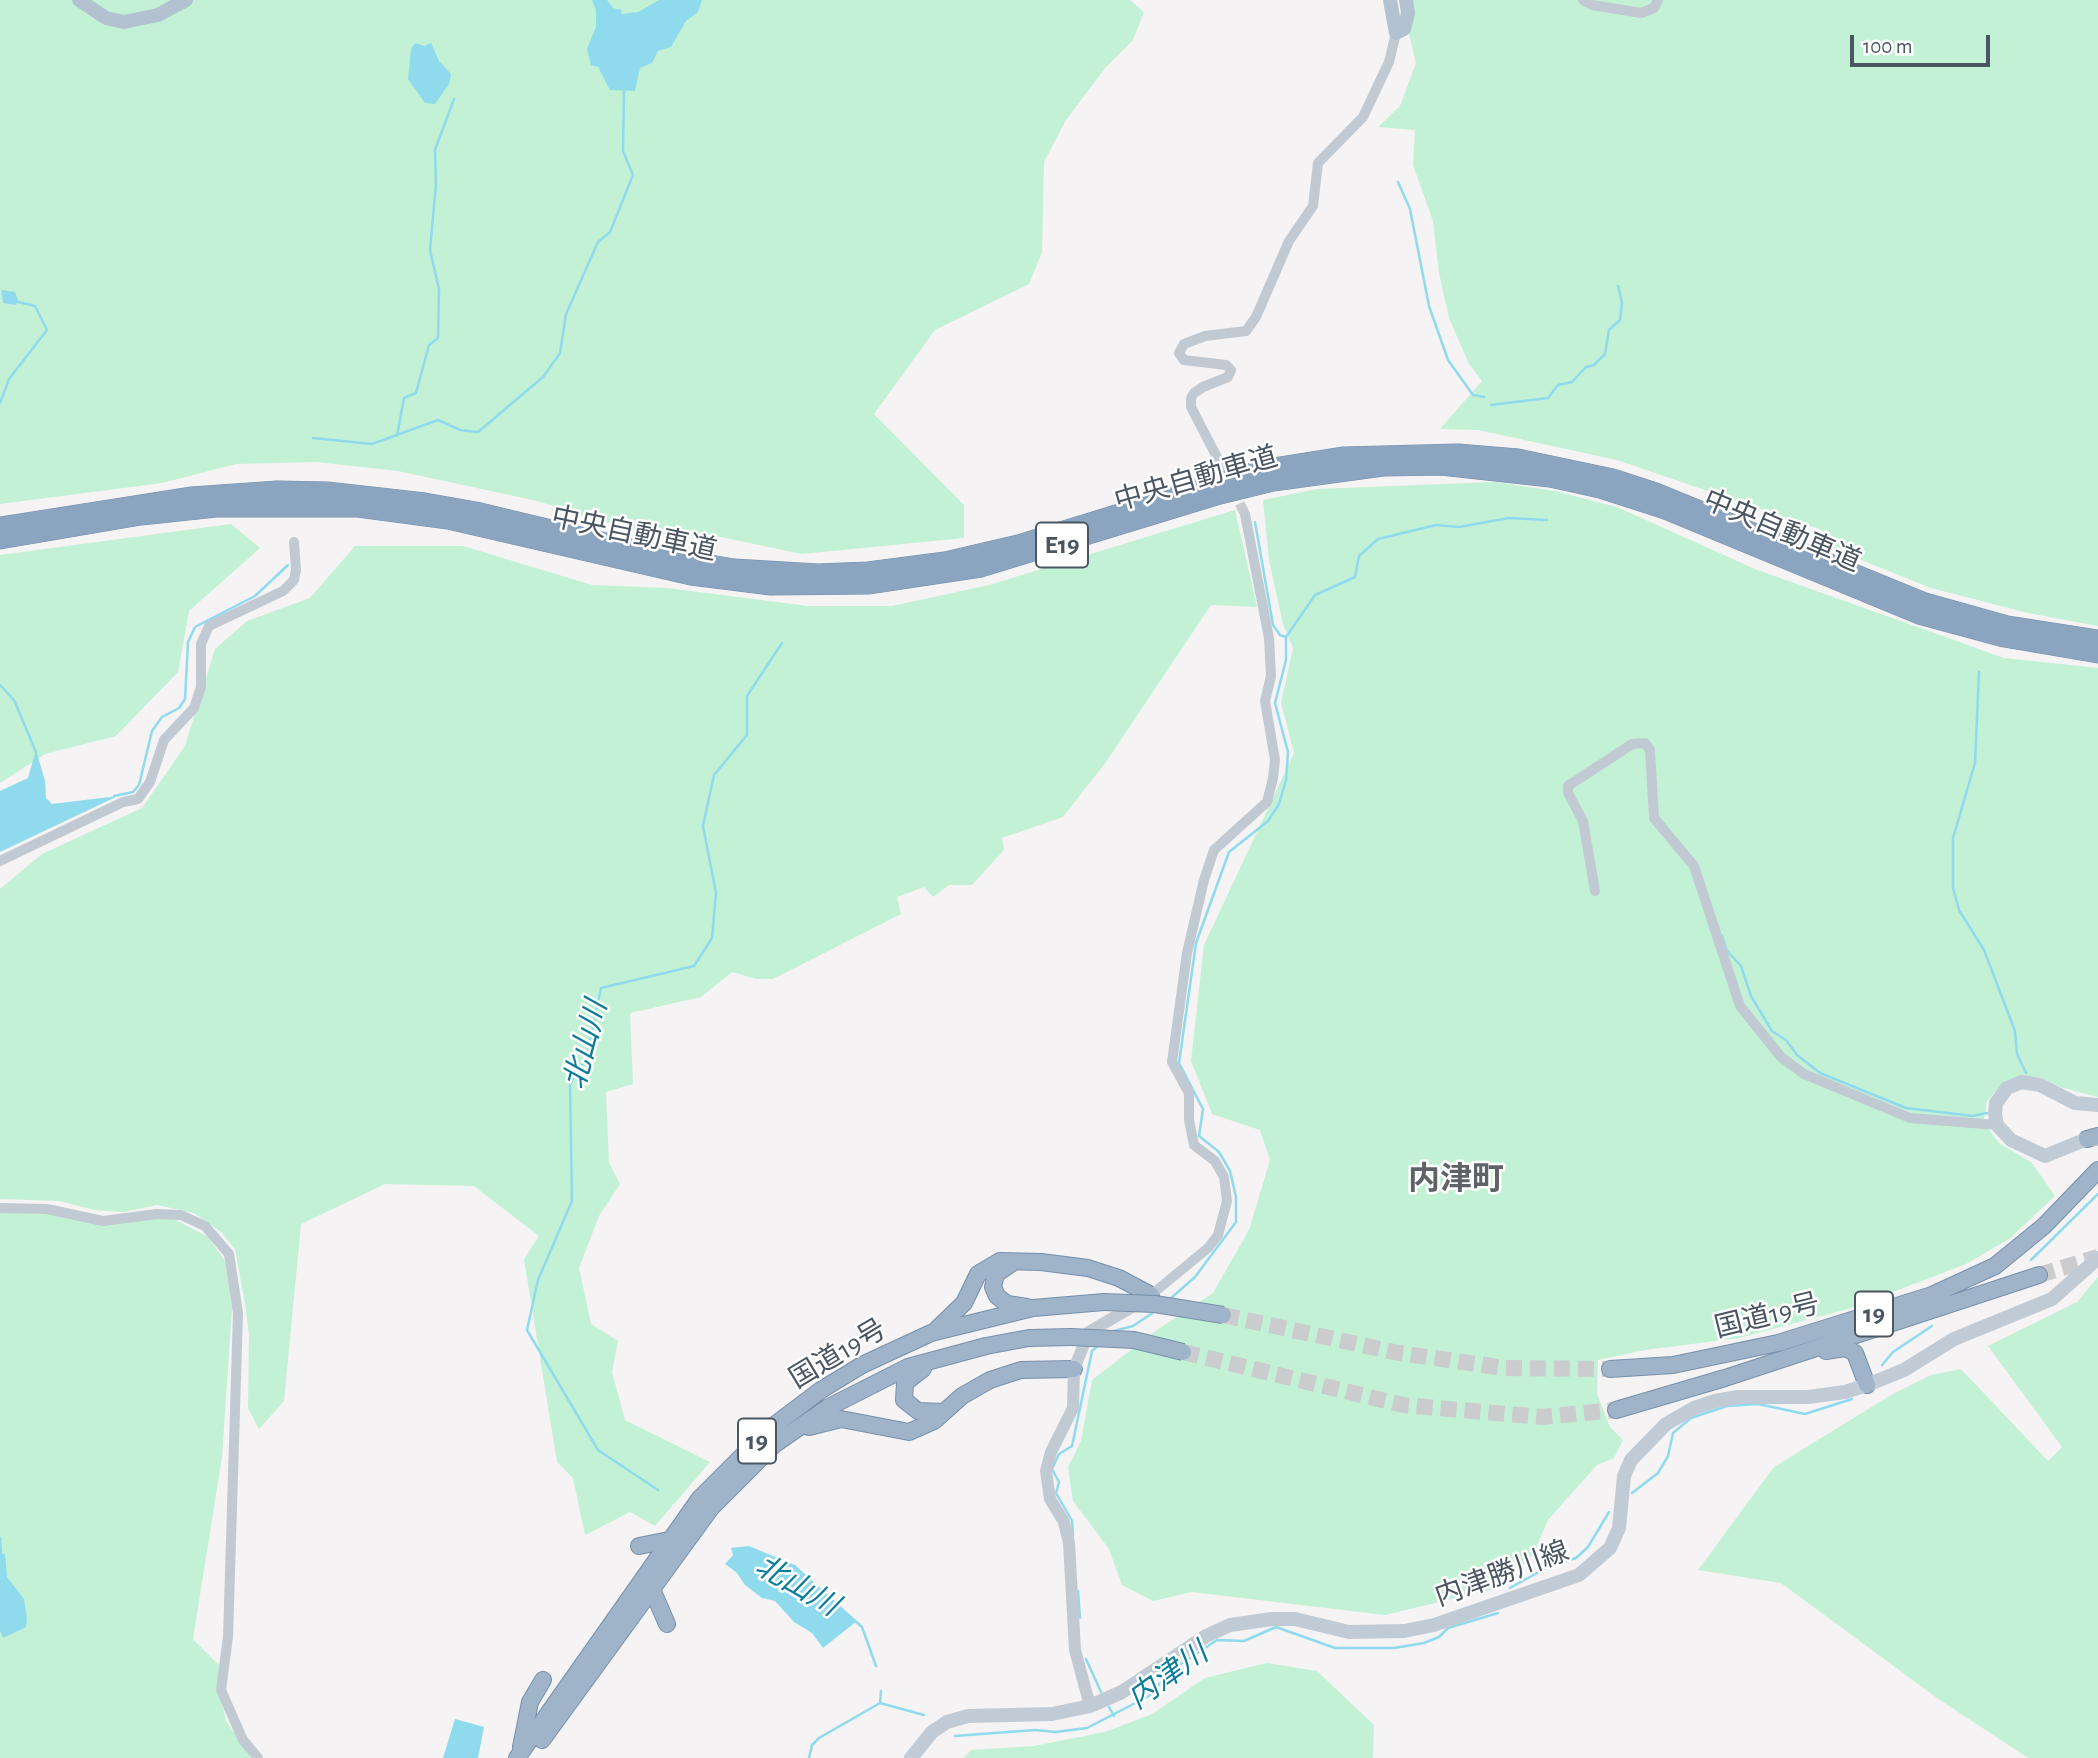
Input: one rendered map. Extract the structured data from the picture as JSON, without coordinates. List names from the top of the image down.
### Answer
{
  "streets": {
    "highway": [
      "中央自動車道",
      "E19",
      "19",
      "国道19号"
    ],
    "main road": ["内津勝川線"]
  },
  "districts": ["内津町"],
  "water": ["北山川", "内津川"],
  "scale_bar": "100 m"
}
